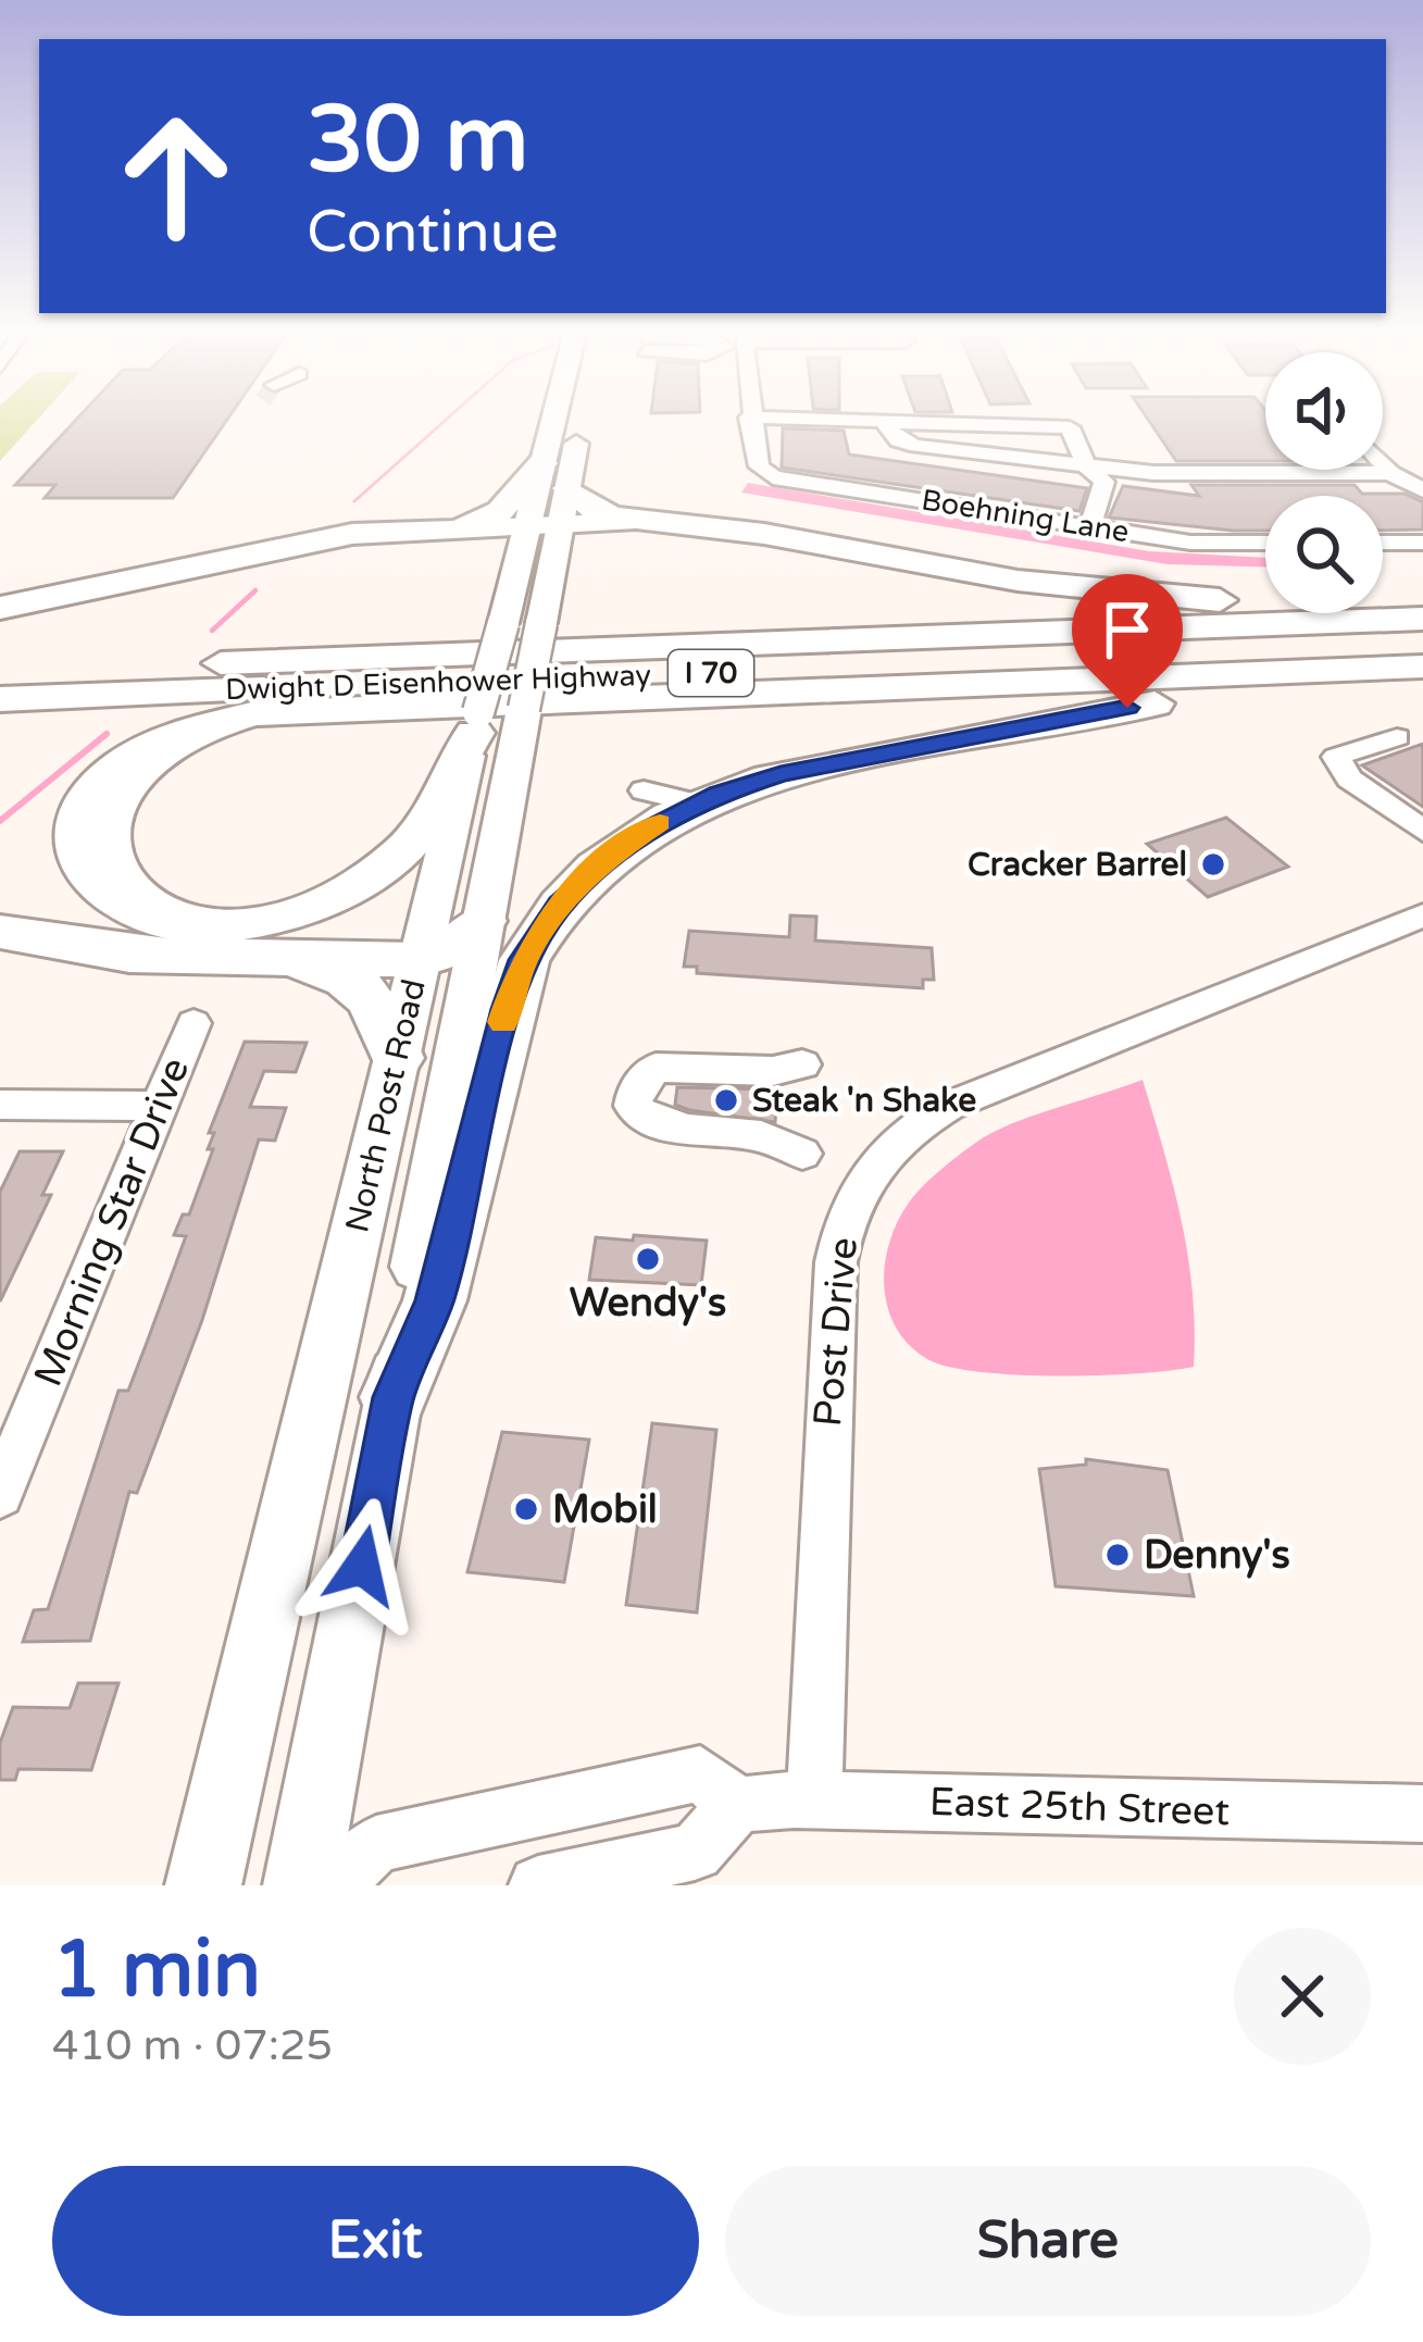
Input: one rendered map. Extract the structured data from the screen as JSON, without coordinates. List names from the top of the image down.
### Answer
{
  "streets": {
    "highway": ["I 70", "Dwight D Eisenhower Highway"],
    "main road": ["North Post Road"],
    "street": [
      "Boehning Lane",
      "Morning Star Drive",
      "Post Drive",
      "East 25th Street"
    ]
  },
  "crossings": [
    ["Post Drive", "East 25th Street"]
  ],
  "places": [
    "Cracker Barrel",
    "Steak 'n Shake",
    "Wendy's",
    "Mobil",
    "Denny's"
  ],
  "page": {
    "turn": ["30 m", "Continue"],
    "heading": ["1 min", "410 m · 07:25"],
    "buttons": ["Exit", "Share"]
  }
}
